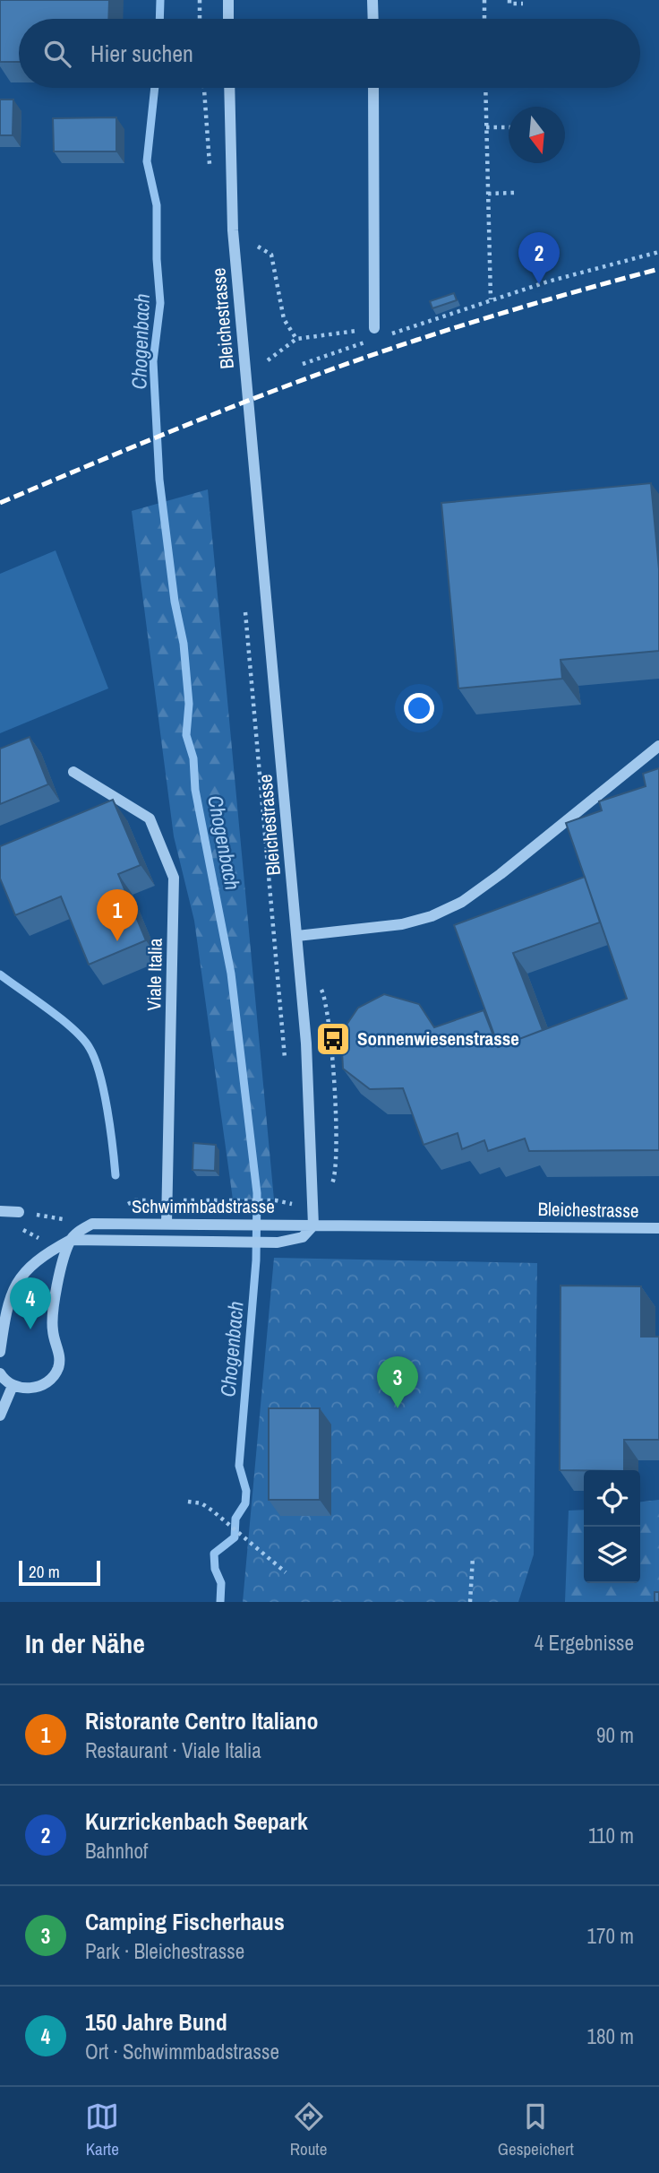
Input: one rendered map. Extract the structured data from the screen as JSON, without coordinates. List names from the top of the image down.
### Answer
{
  "streets": {
    "street": ["Bleichestrasse", "Viale Italia", "Schwimmbadstrasse"]
  },
  "crossings": [
    ["Bleichestrasse", "Schwimmbadstrasse"],
    ["Viale Italia", "Schwimmbadstrasse"]
  ],
  "water": ["Chogenbach"],
  "places": {
    "bus stop": ["Sonnenwiesenstrasse"]
  },
  "scale_bar": "20 m",
  "north": "bottom",
  "page": {
    "search": "Hier suchen",
    "pins": [
      "2",
      "1",
      "4",
      "3"
    ],
    "scale": "20 m",
    "heading": ["In der Nähe", "4 Ergebnisse"],
    "list": [
      {
        "mark": "1",
        "name": "Ristorante Centro Italiano",
        "note": "Restaurant · Viale Italia",
        "value": "90 m"
      },
      {
        "mark": "2",
        "name": "Kurzrickenbach Seepark",
        "note": "Bahnhof",
        "value": "110 m"
      },
      {
        "mark": "3",
        "name": "Camping Fischerhaus",
        "note": "Park · Bleichestrasse",
        "value": "170 m"
      },
      {
        "mark": "4",
        "name": "150 Jahre Bund",
        "note": "Ort · Schwimmbadstrasse",
        "value": "180 m"
      }
    ],
    "nav": ["Karte", "Route", "Gespeichert"]
  }
}
